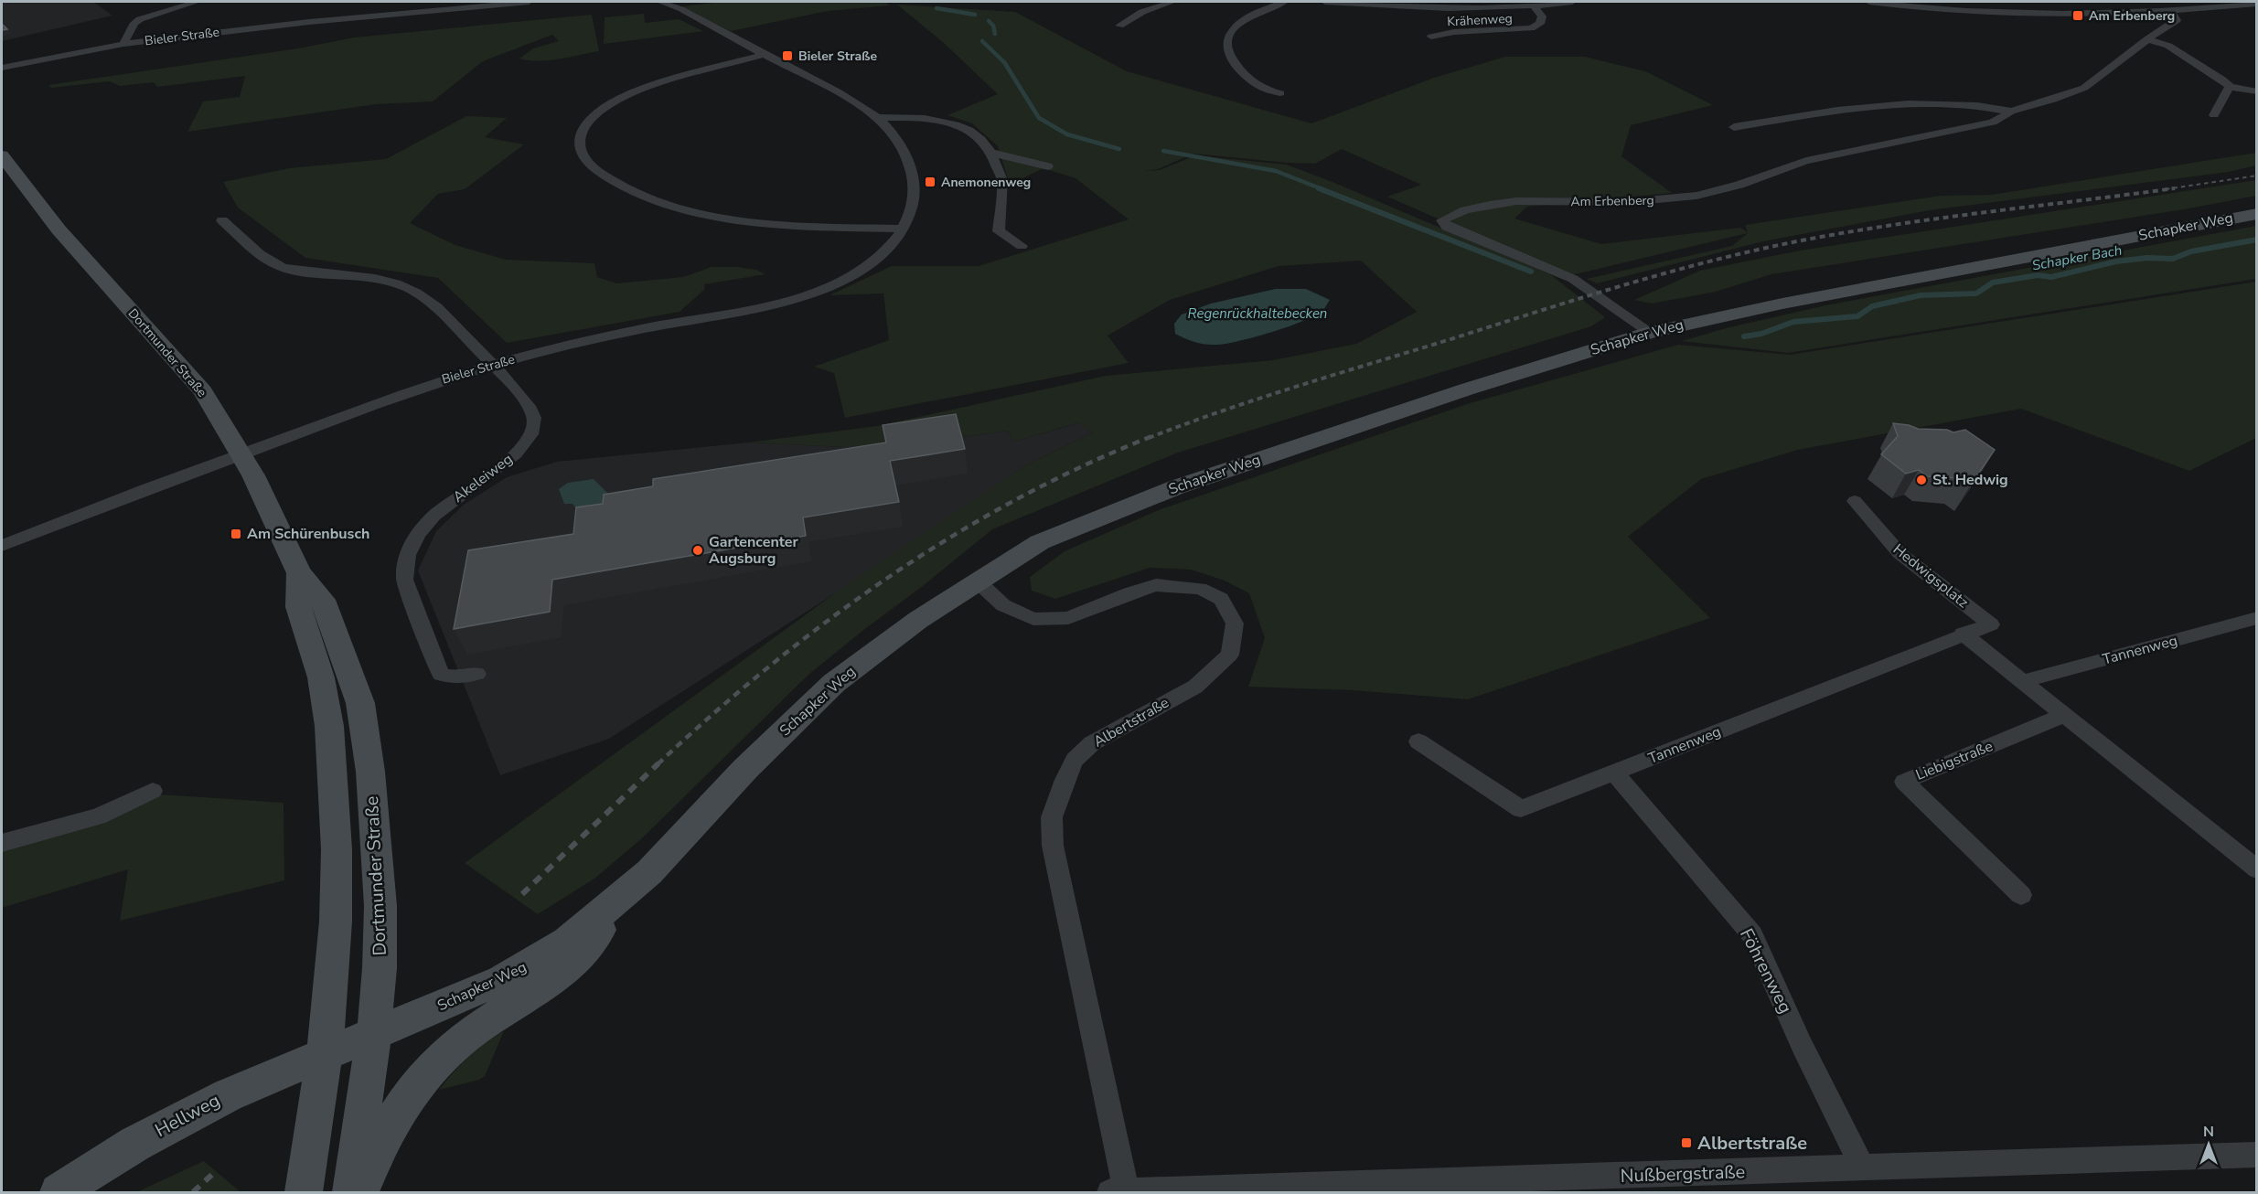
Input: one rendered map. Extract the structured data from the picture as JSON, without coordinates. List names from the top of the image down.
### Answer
{
  "streets": {
    "street": [
      "Krähenweg",
      "Bieler Straße",
      "Am Erbenberg",
      "Schapker Weg",
      "Dortmunder Straße",
      "Akeleiweg",
      "Hedwigsplatz",
      "Tannenweg",
      "Albertstraße",
      "Liebigstraße",
      "Föhrenweg",
      "Hellweg",
      "Nußbergstraße"
    ]
  },
  "crossings": [
    ["Bieler Straße", "Dortmunder Straße"],
    ["Bieler Straße", "Akeleiweg"],
    ["Am Erbenberg", "Schapker Weg"],
    ["Schapker Weg", "Dortmunder Straße"],
    ["Schapker Weg", "Albertstraße"],
    ["Schapker Weg", "Hellweg"],
    ["Dortmunder Straße", "Hellweg"],
    ["Hedwigsplatz", "Tannenweg"],
    ["Tannenweg", "Föhrenweg"],
    ["Albertstraße", "Nußbergstraße"],
    ["Föhrenweg", "Nußbergstraße"]
  ],
  "water": ["Schapker Bach", "Regenrückhaltebecken"],
  "places": {
    "transit": [
      "Am Erbenberg",
      "Bieler Straße",
      "Anemonenweg",
      "Am Schürenbusch",
      "Albertstraße"
    ],
    "other": ["St. Hedwig", "Gartencenter Augsburg"]
  },
  "north": "top"
}
